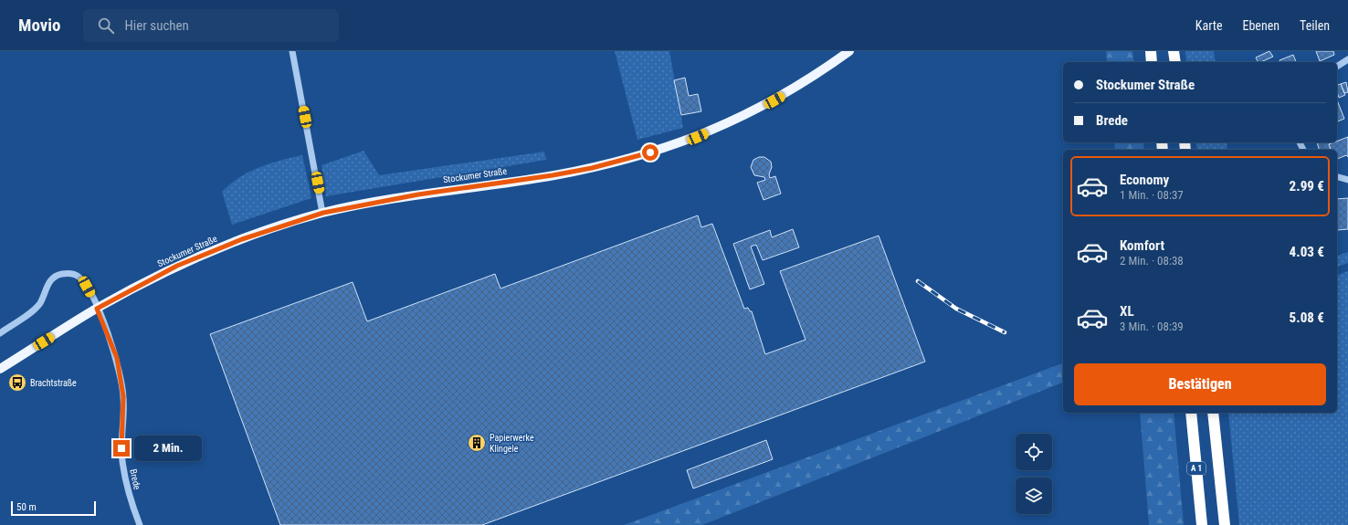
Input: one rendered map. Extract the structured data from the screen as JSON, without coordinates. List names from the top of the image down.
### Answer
{
  "streets": {
    "highway": ["A 1"],
    "main road": ["Stockumer Straße"],
    "street": ["Brede"]
  },
  "crossings": [
    ["Stockumer Straße", "Brede"]
  ],
  "places": {
    "bus stop": ["Brachtstraße"],
    "building": ["Papierwerke Klingele"]
  },
  "scale_bar": "50 m",
  "page": {
    "header": "Movio",
    "search": "Hier suchen",
    "nav": ["Karte", "Ebenen", "Teilen"],
    "banner": ["Stockumer Straße", "Brede"],
    "list": [
      {
        "name": "Economy",
        "note": "1 Min. · 08:37",
        "value": "2.99 €"
      },
      {
        "name": "Komfort",
        "note": "2 Min. · 08:38",
        "value": "4.03 €"
      },
      {
        "name": "XL",
        "note": "3 Min. · 08:39",
        "value": "5.08 €"
      }
    ],
    "buttons": "Bestätigen",
    "bubble": "2 Min.",
    "scale": "50 m"
  }
}
